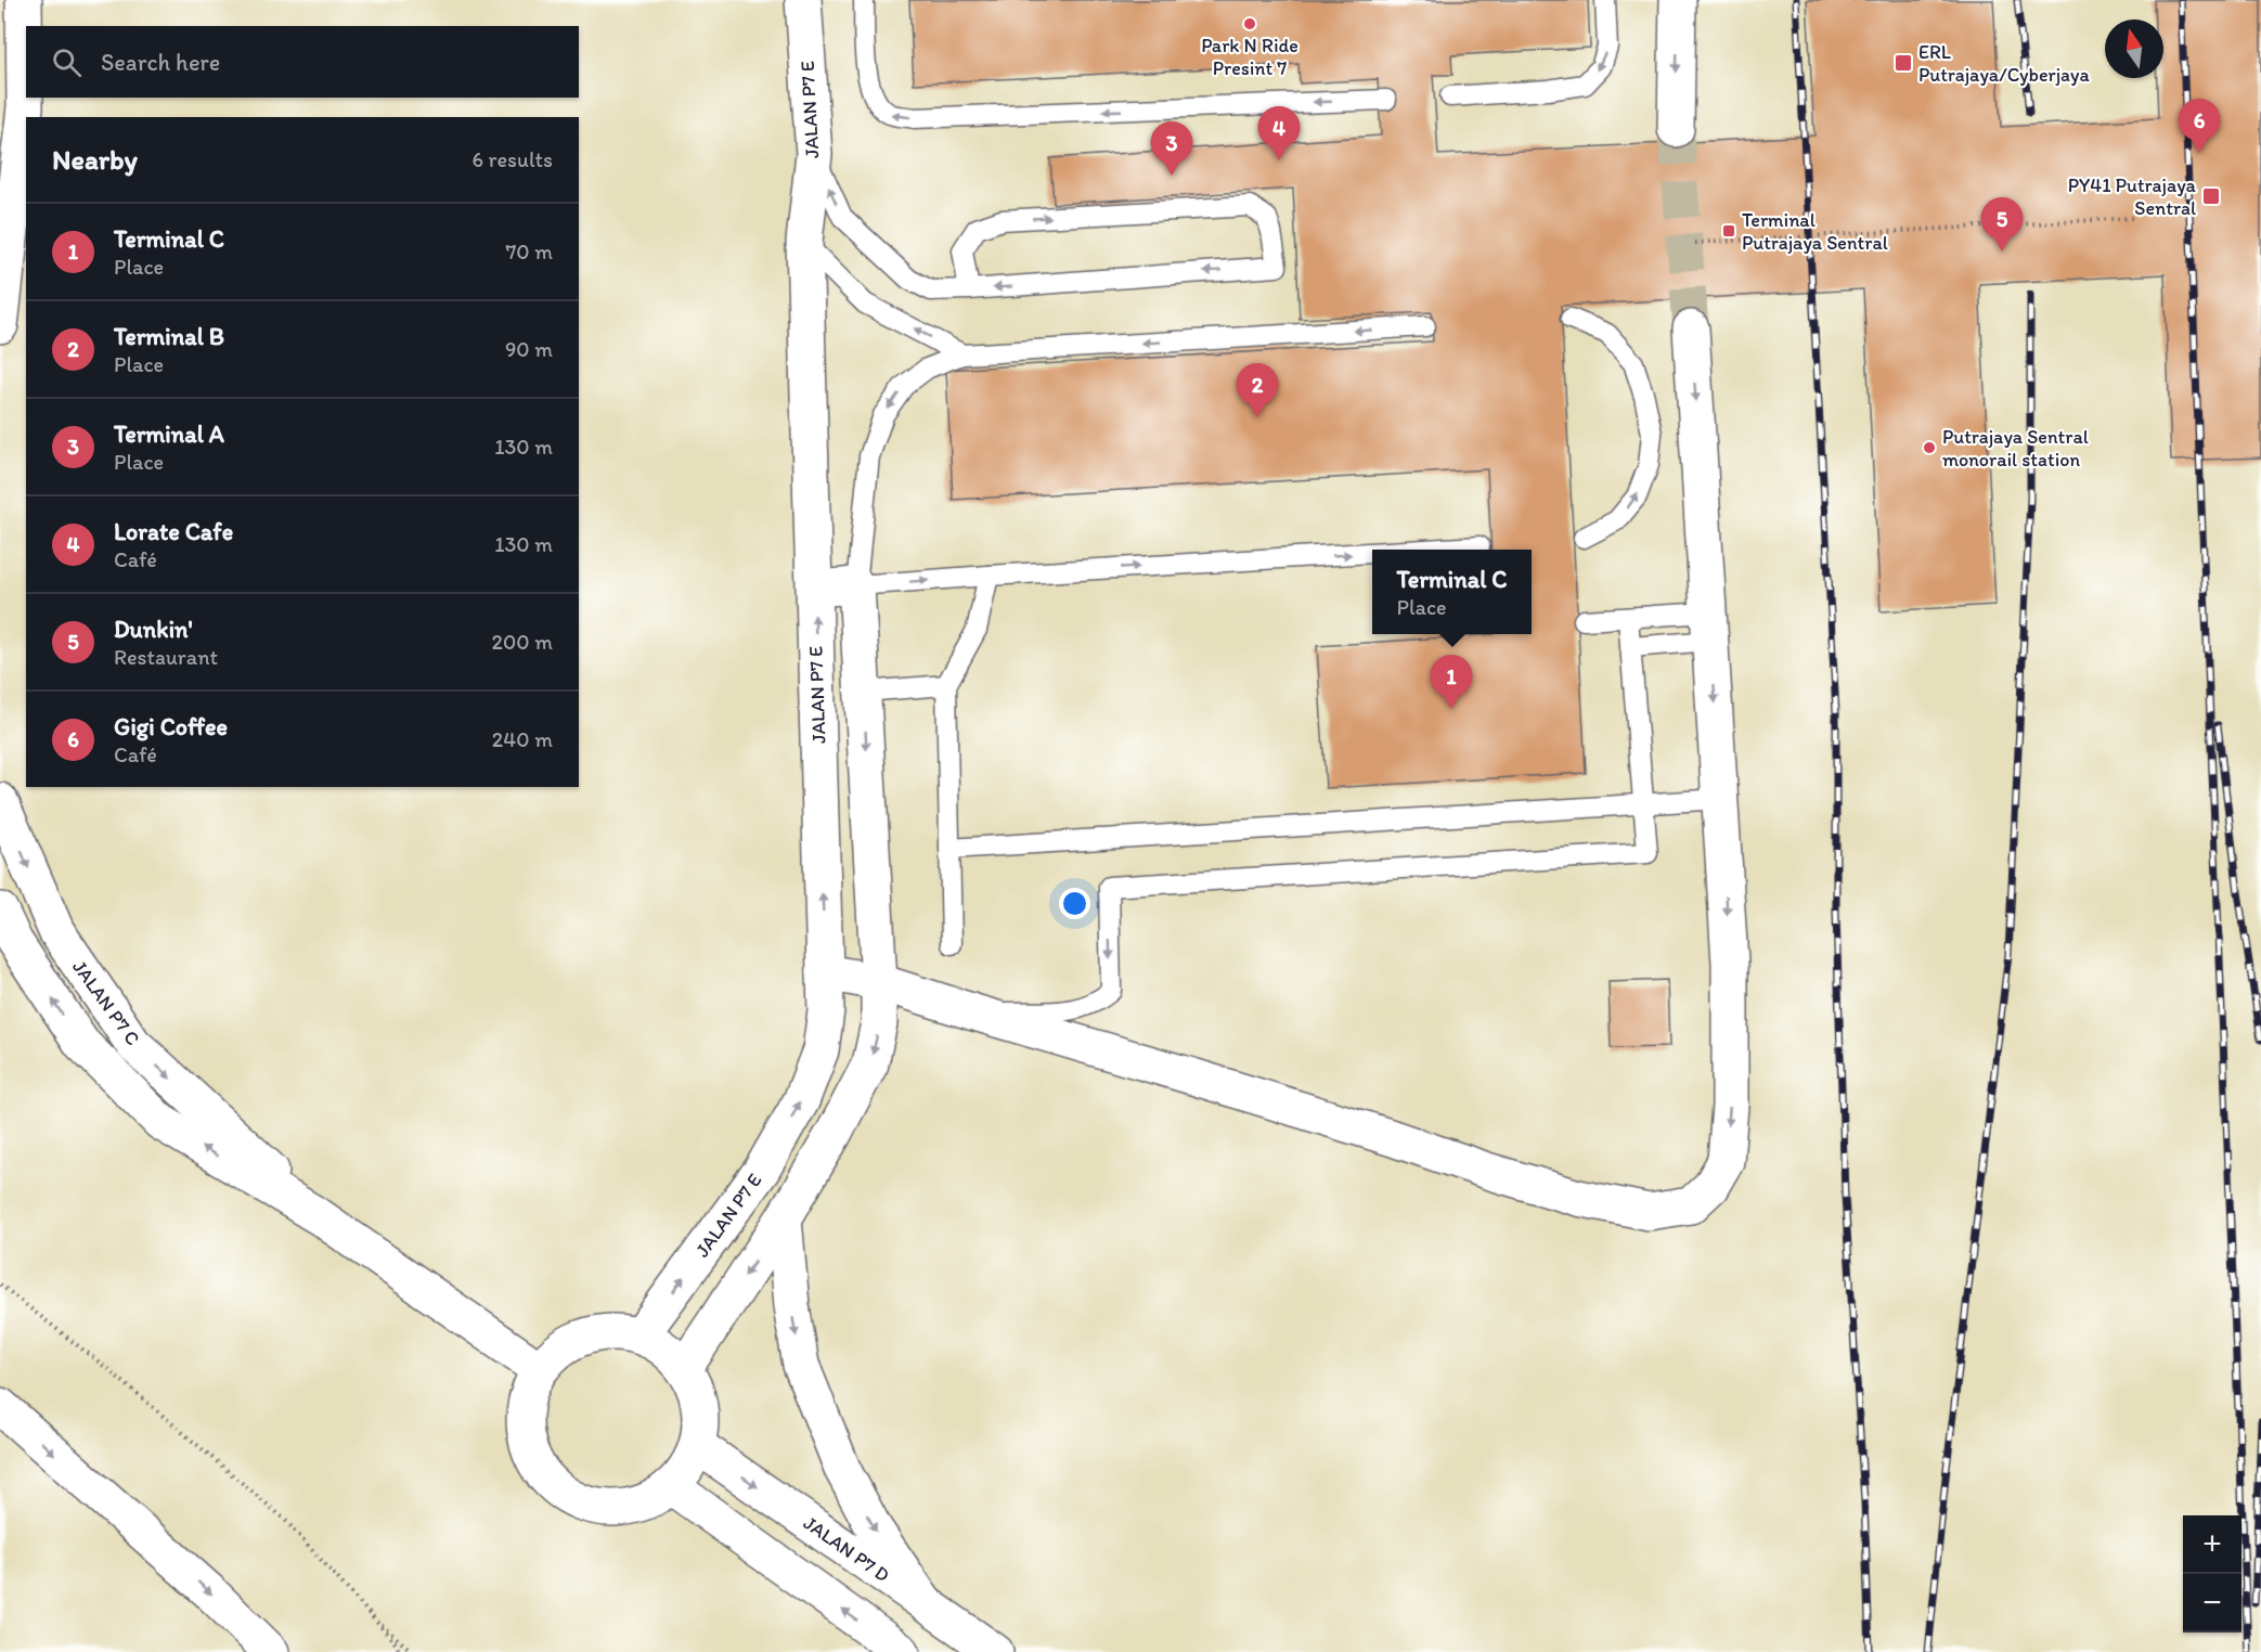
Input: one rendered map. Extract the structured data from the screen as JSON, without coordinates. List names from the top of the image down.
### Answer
{
  "streets": {
    "main road": ["JALAN P7 E", "JALAN P7 C", "JALAN P7 D"]
  },
  "crossings": [
    ["JALAN P7 E", "JALAN P7 C"],
    ["JALAN P7 E", "JALAN P7 D"],
    ["JALAN P7 C", "JALAN P7 D"]
  ],
  "places": {
    "other": ["Park N Ride Presint 7", "Putrajaya Sentral monorail station"],
    "transit": ["ERL Putrajaya/Cyberjaya", "PY41 Putrajaya Sentral", "Terminal Putrajaya Sentral"]
  },
  "north": "top",
  "page": {
    "search": "Search here",
    "pins": [
      "6",
      "4",
      "3",
      "5",
      "2",
      "1"
    ],
    "heading": ["Nearby", "6 results"],
    "list": [
      {
        "mark": "1",
        "name": "Terminal C",
        "note": "Place",
        "value": "70 m"
      },
      {
        "mark": "2",
        "name": "Terminal B",
        "note": "Place",
        "value": "90 m"
      },
      {
        "mark": "3",
        "name": "Terminal A",
        "note": "Place",
        "value": "130 m"
      },
      {
        "mark": "4",
        "name": "Lorate Cafe",
        "note": "Café",
        "value": "130 m"
      },
      {
        "mark": "5",
        "name": "Dunkin'",
        "note": "Restaurant",
        "value": "200 m"
      },
      {
        "mark": "6",
        "name": "Gigi Coffee",
        "note": "Café",
        "value": "240 m"
      }
    ],
    "popup": ["Terminal C", "Place"],
    "map_buttons": ["+", "−"]
  }
}
